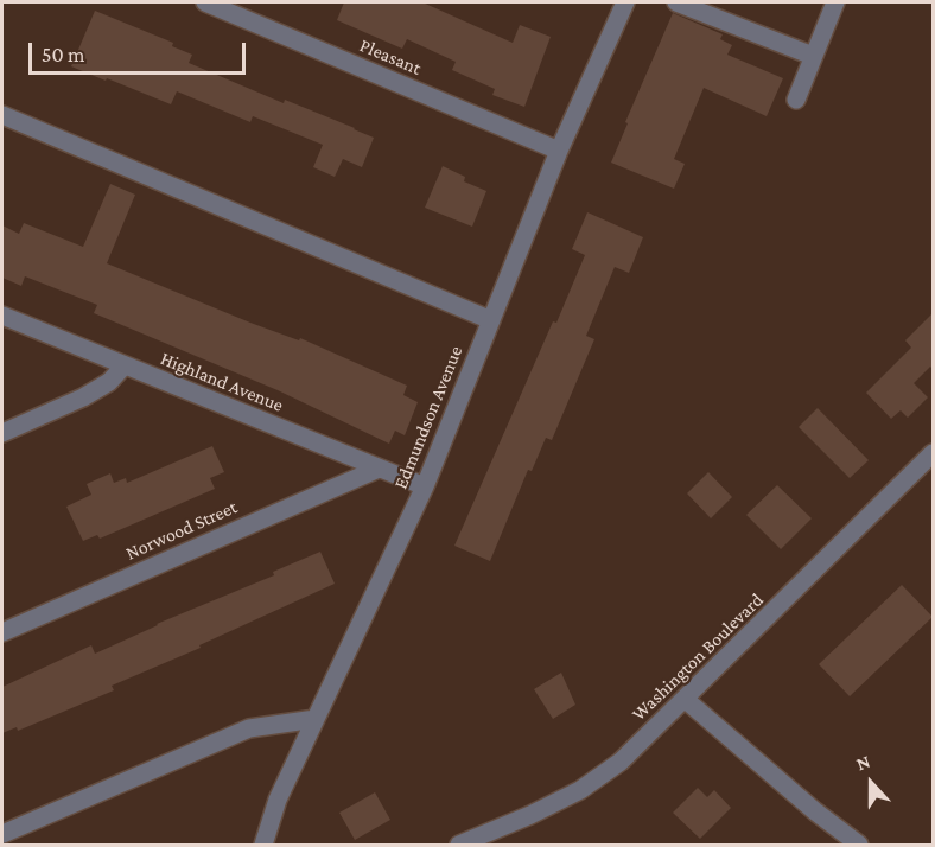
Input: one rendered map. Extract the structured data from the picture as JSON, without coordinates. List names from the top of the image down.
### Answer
{
  "streets": {
    "street": [
      "Pleasant",
      "Highland Avenue",
      "Edmundson Avenue",
      "Norwood Street",
      "Washington Boulevard"
    ]
  },
  "crossings": [
    ["Pleasant", "Edmundson Avenue"],
    ["Highland Avenue", "Edmundson Avenue"],
    ["Highland Avenue", "Norwood Street"]
  ],
  "scale_bar": "50 m",
  "north": "top"
}
